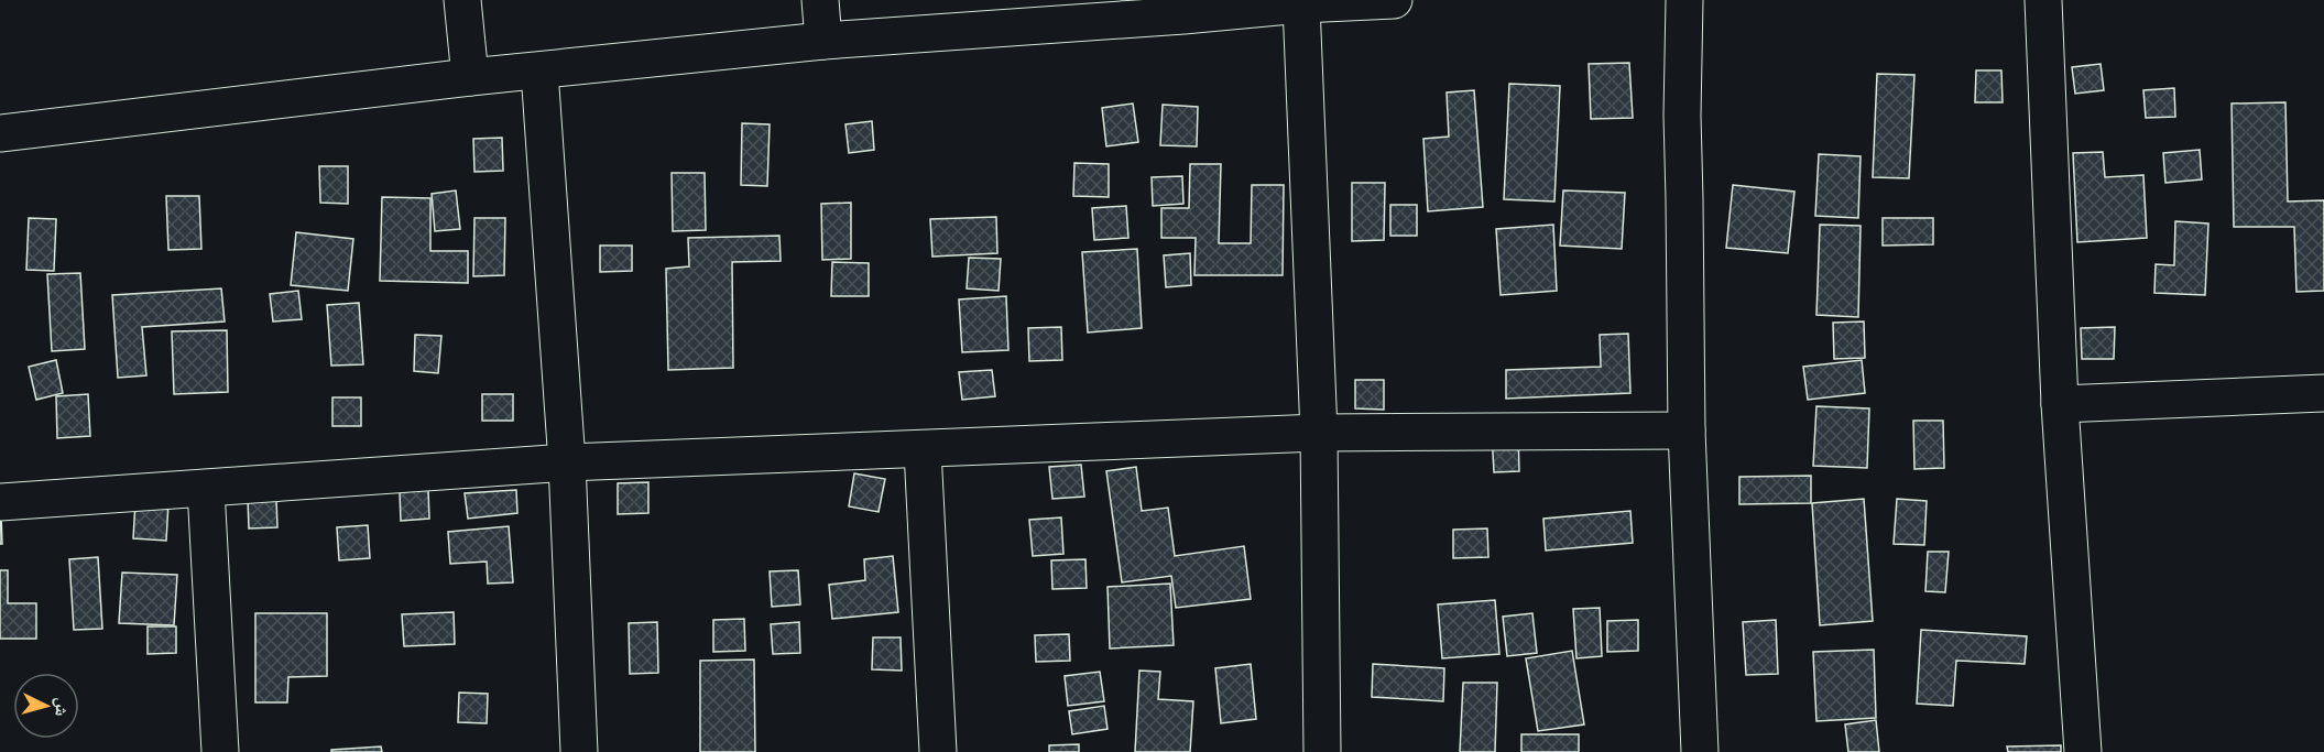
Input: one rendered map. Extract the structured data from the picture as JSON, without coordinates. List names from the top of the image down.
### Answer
{
  "north": "right"
}
